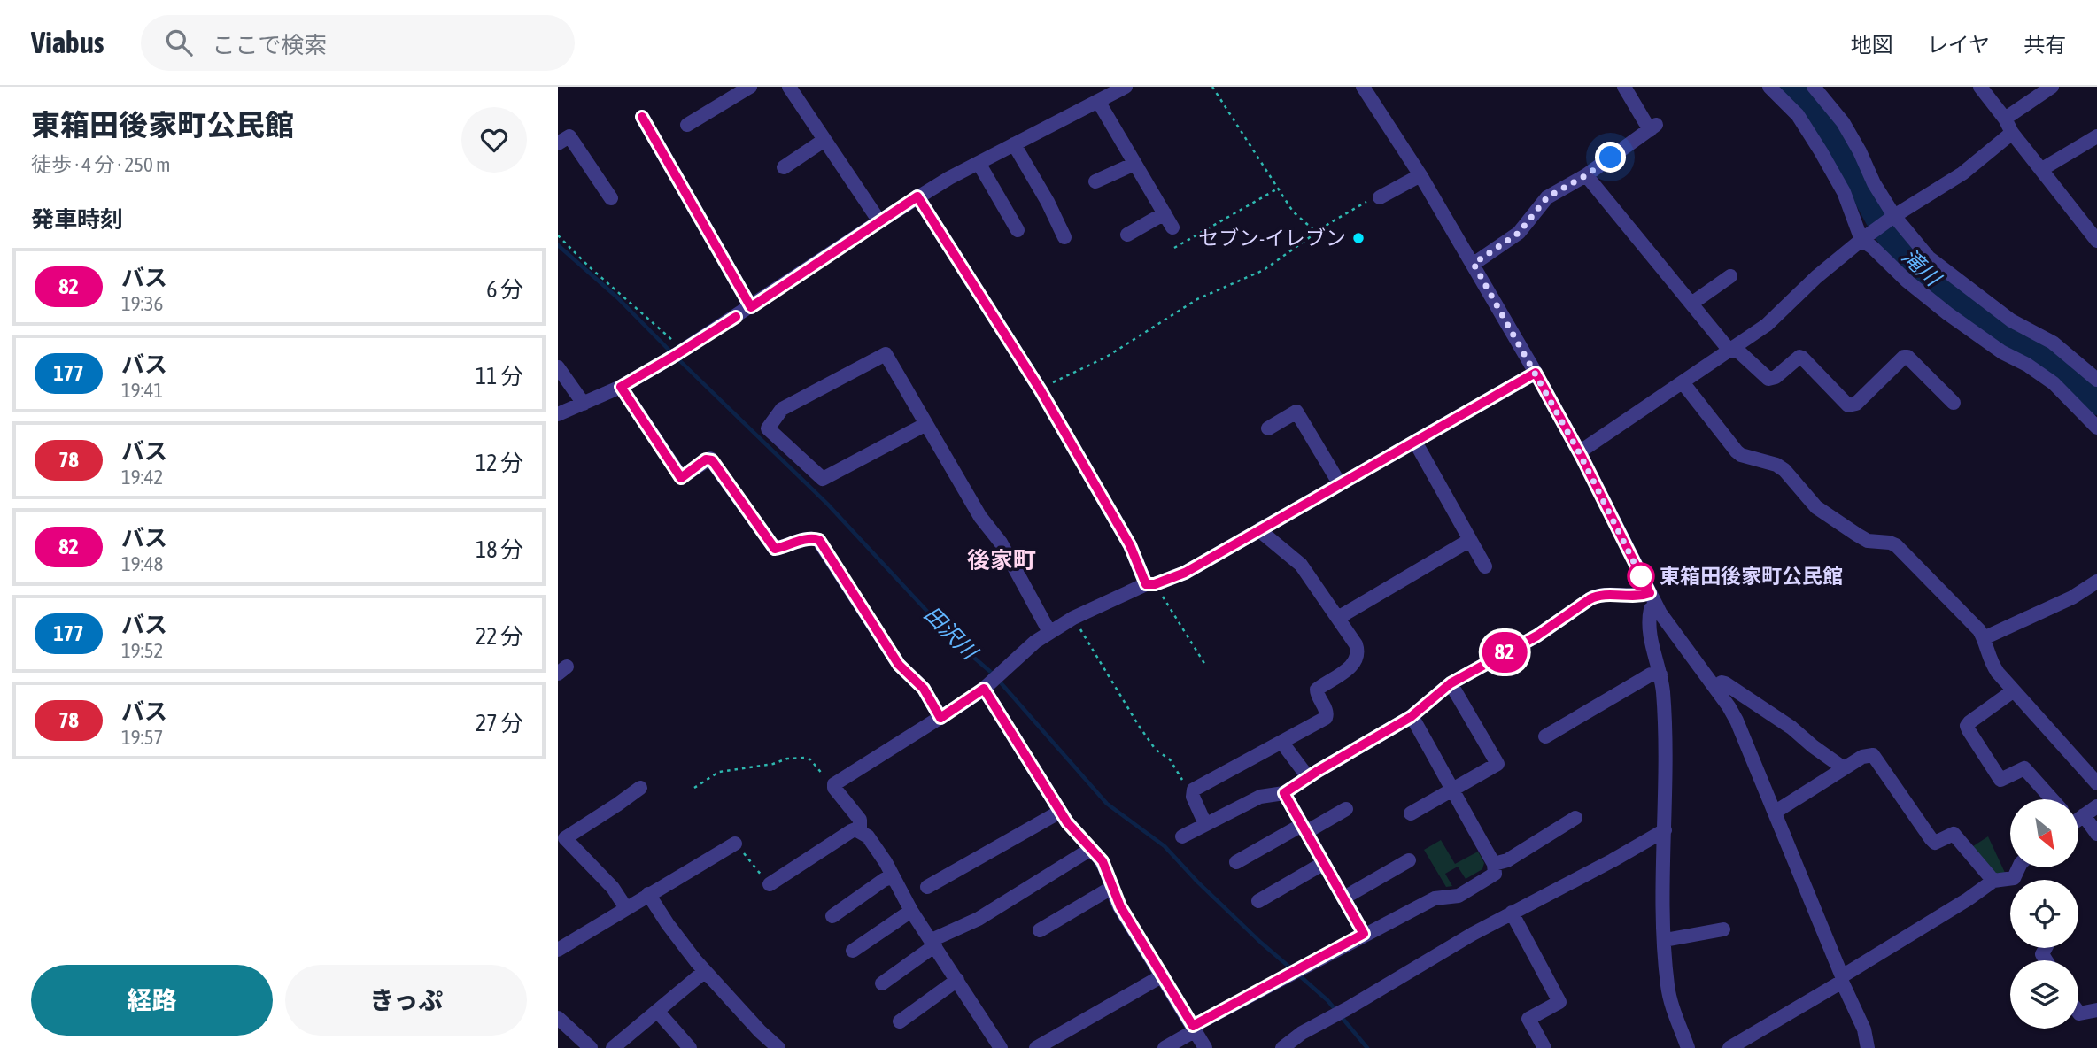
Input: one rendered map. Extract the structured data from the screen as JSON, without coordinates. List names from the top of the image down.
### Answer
{
  "districts": ["後家町"],
  "water": ["滝川", "田沢川"],
  "places": ["セブン-イレブン", "東箱田後家町公民館"],
  "lines": ["bus line 82"],
  "north": "bottom right",
  "page": {
    "header": "Viabus",
    "search": "ここで検索",
    "nav": ["地図", "レイヤ", "共有"],
    "heading": [
      ["東箱田後家町公民館", "徒歩 · 4 分 · 250 m"],
      "発車時刻"
    ],
    "on_map": "82",
    "list": [
      {
        "mark": "82",
        "name": "バス",
        "note": "19:36",
        "value": "6 分"
      },
      {
        "mark": "177",
        "name": "バス",
        "note": "19:41",
        "value": "11 分"
      },
      {
        "mark": "78",
        "name": "バス",
        "note": "19:42",
        "value": "12 分"
      },
      {
        "mark": "82",
        "name": "バス",
        "note": "19:48",
        "value": "18 分"
      },
      {
        "mark": "177",
        "name": "バス",
        "note": "19:52",
        "value": "22 分"
      },
      {
        "mark": "78",
        "name": "バス",
        "note": "19:57",
        "value": "27 分"
      }
    ],
    "buttons": ["経路", "きっぷ"]
  }
}
